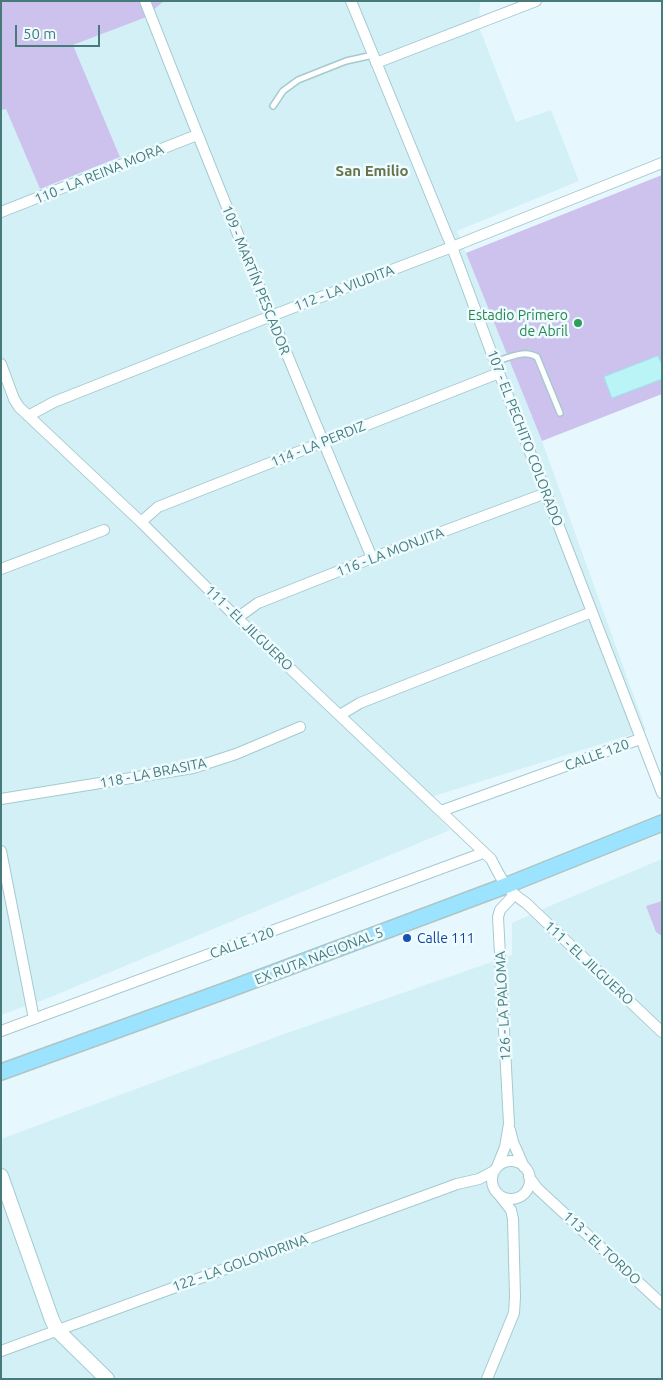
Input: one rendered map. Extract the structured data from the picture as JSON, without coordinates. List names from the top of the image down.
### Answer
{
  "streets": {
    "main road": ["EX RUTA NACIONAL 5"],
    "street": [
      "110 - LA REINA MORA",
      "109 - MARTÍN PESCADOR",
      "112 - LA VIUDITA",
      "107 - EL PECHITO COLORADO",
      "114 - LA PERDIZ",
      "116 - LA MONJITA",
      "111 - EL JILGUERO",
      "CALLE 120",
      "118 - LA BRASITA",
      "126 - LA PALOMA",
      "113 - EL TORDO",
      "122 - LA GOLONDRINA"
    ]
  },
  "crossings": [
    ["110 - LA REINA MORA", "109 - MARTÍN PESCADOR"],
    ["109 - MARTÍN PESCADOR", "112 - LA VIUDITA"],
    ["109 - MARTÍN PESCADOR", "114 - LA PERDIZ"],
    ["109 - MARTÍN PESCADOR", "116 - LA MONJITA"],
    ["112 - LA VIUDITA", "107 - EL PECHITO COLORADO"],
    ["112 - LA VIUDITA", "111 - EL JILGUERO"],
    ["107 - EL PECHITO COLORADO", "114 - LA PERDIZ"],
    ["107 - EL PECHITO COLORADO", "116 - LA MONJITA"],
    ["107 - EL PECHITO COLORADO", "CALLE 120"],
    ["114 - LA PERDIZ", "111 - EL JILGUERO"],
    ["116 - LA MONJITA", "111 - EL JILGUERO"],
    ["111 - EL JILGUERO", "CALLE 120"],
    ["111 - EL JILGUERO", "EX RUTA NACIONAL 5"],
    ["111 - EL JILGUERO", "126 - LA PALOMA"],
    ["EX RUTA NACIONAL 5", "126 - LA PALOMA"],
    ["126 - LA PALOMA", "113 - EL TORDO"],
    ["126 - LA PALOMA", "122 - LA GOLONDRINA"],
    ["113 - EL TORDO", "122 - LA GOLONDRINA"]
  ],
  "districts": ["San Emilio"],
  "places": ["Estadio Primero de Abril", "Calle 111"],
  "scale_bar": "50 m"
}
